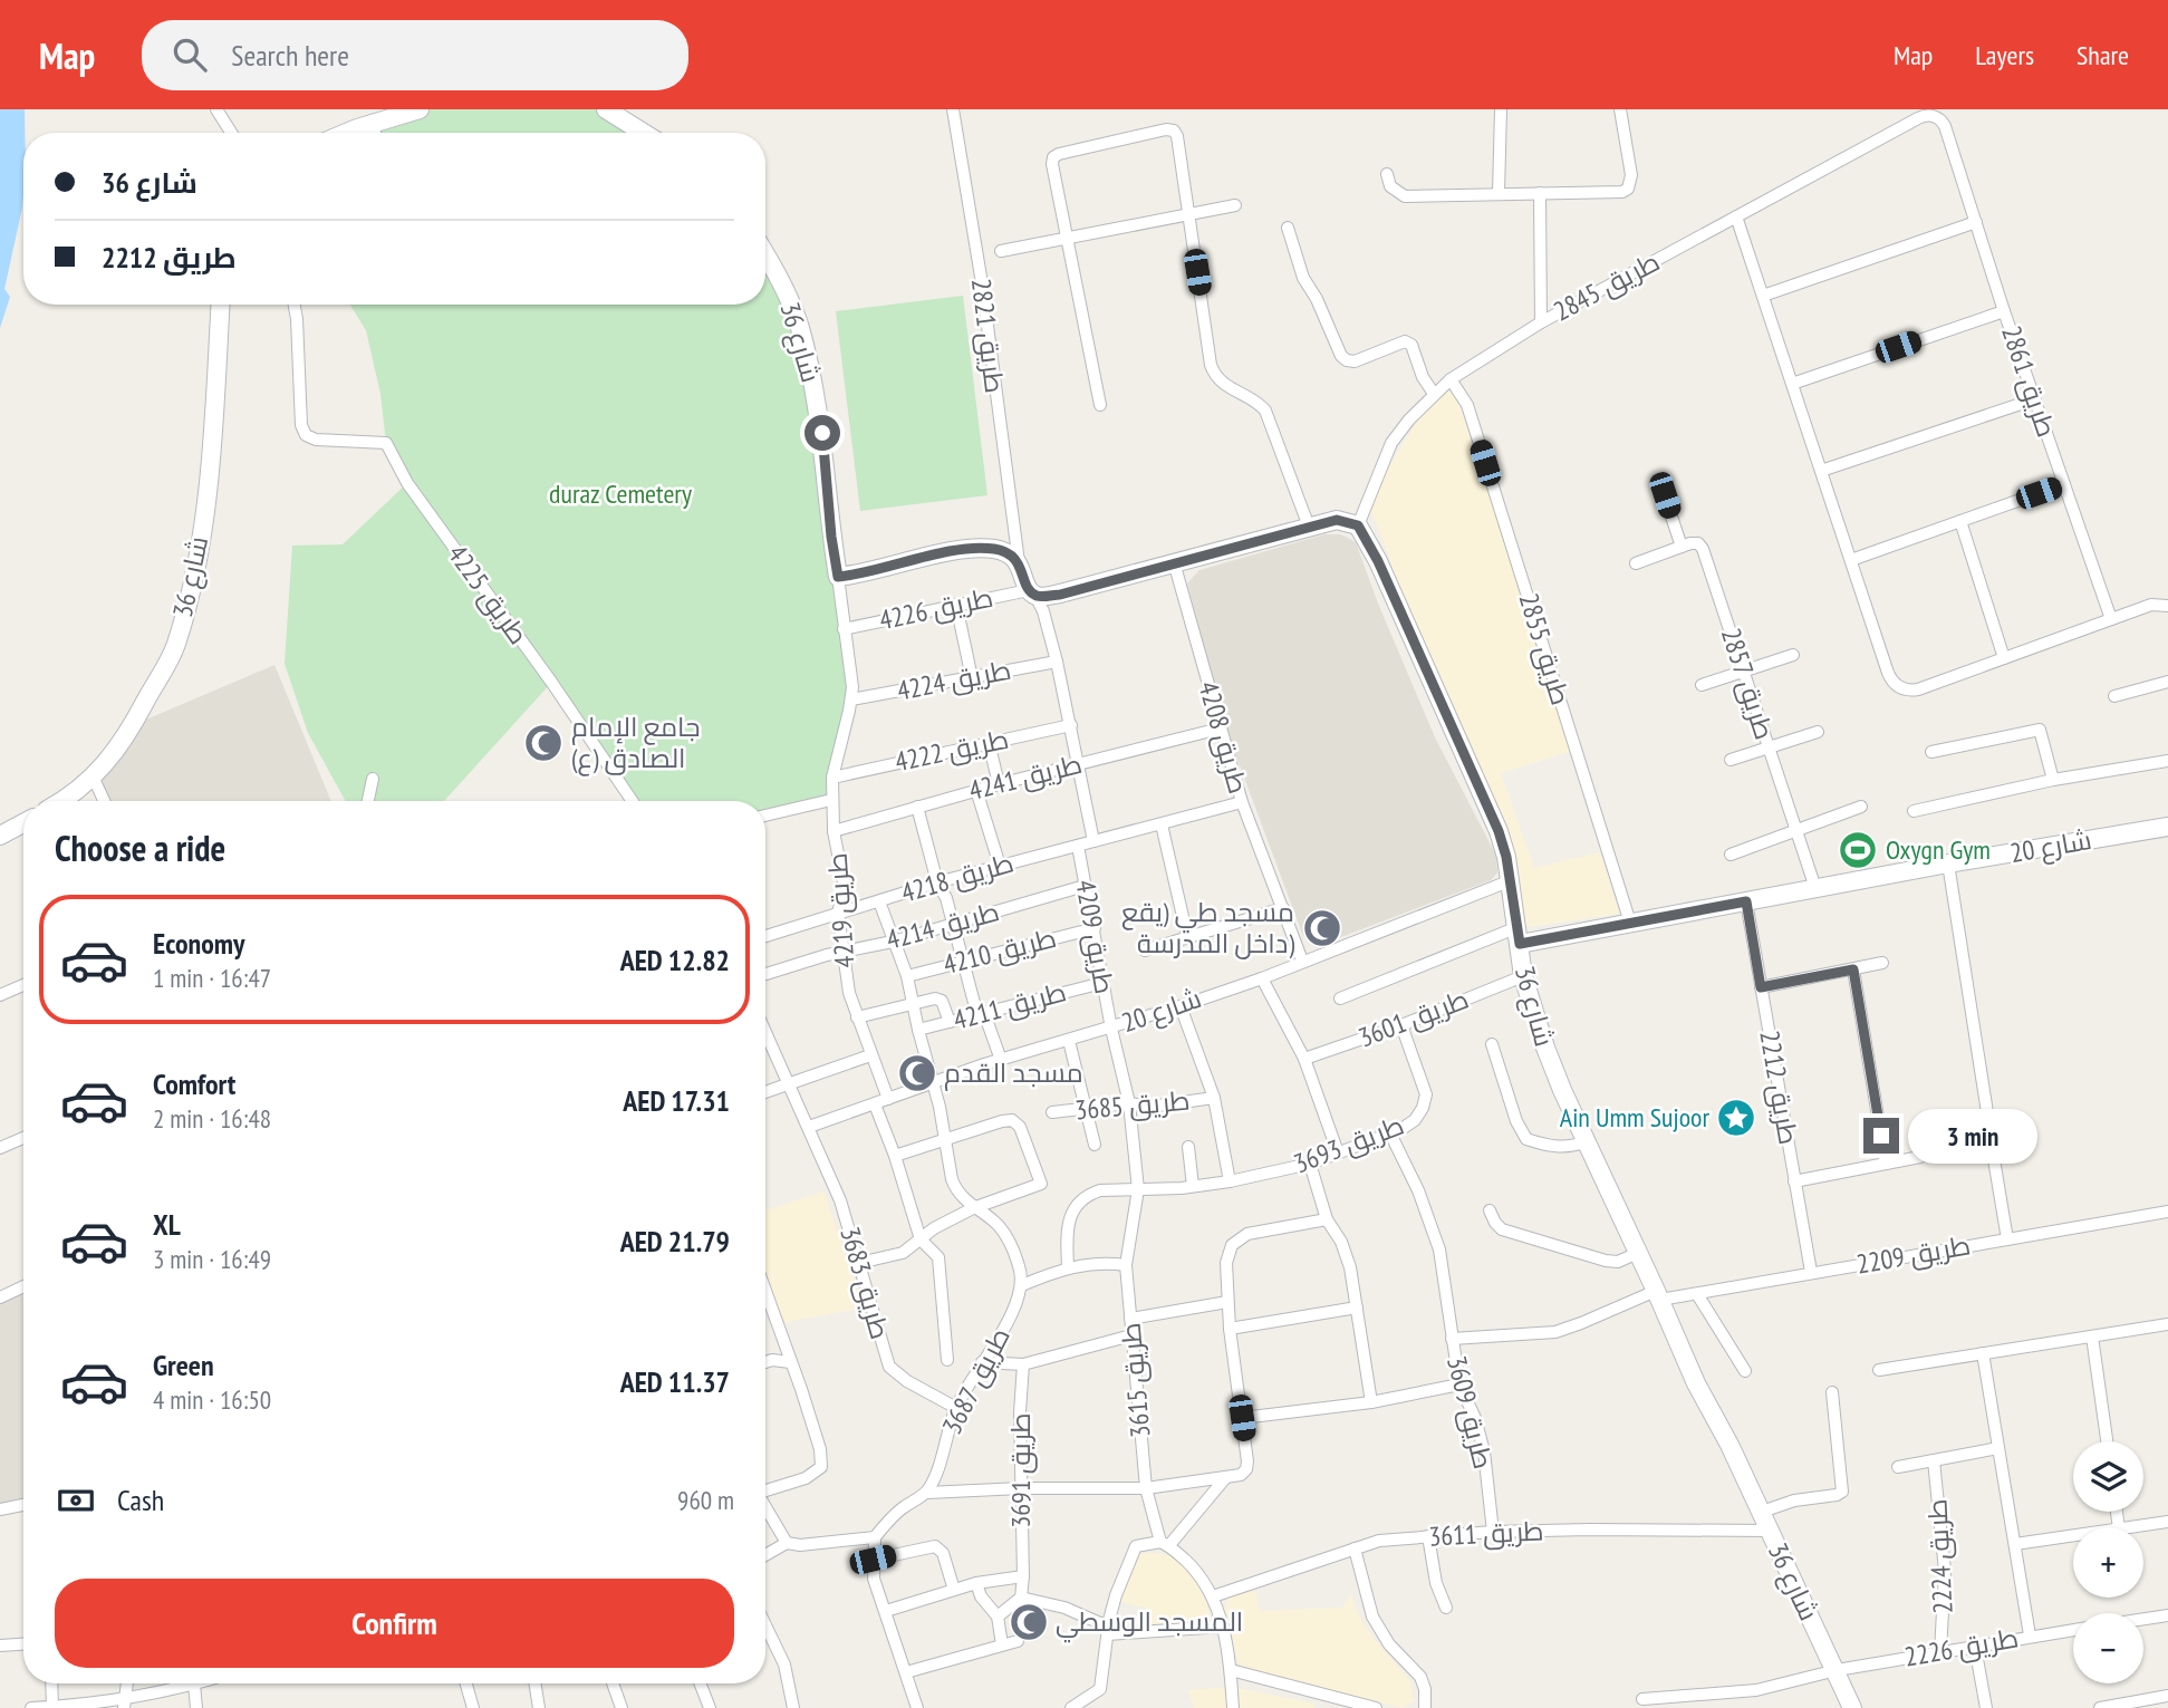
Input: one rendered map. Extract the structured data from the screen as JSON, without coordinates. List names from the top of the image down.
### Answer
{
  "streets": {
    "street": [
      "طريق 2845",
      "طريق 2821",
      "شارع 36",
      "طريق 2861",
      "طريق 4225",
      "طريق 4226",
      "طريق 2855",
      "طريق 4224",
      "طريق 2857",
      "طريق 4208",
      "طريق 4222",
      "طريق 4241",
      "شارع 20",
      "طريق 4218",
      "طريق 4219",
      "طريق 4214",
      "طريق 4209",
      "طريق 4210",
      "طريق 4211",
      "طريق 3601",
      "طريق 2212",
      "طريق 3685",
      "طريق 3693",
      "طريق 2209",
      "طريق 3683",
      "طريق 3615",
      "طريق 3687",
      "طريق 3609",
      "طريق 3691",
      "طريق 3611",
      "طريق 2224",
      "طريق 2226"
    ]
  },
  "crossings": [
    ["طريق 2845", "شارع 36"],
    ["طريق 2845", "طريق 2861"],
    ["طريق 2845", "طريق 2855"],
    ["شارع 36", "شارع 20"],
    ["شارع 36", "طريق 4219"],
    ["شارع 36", "طريق 3601"],
    ["شارع 36", "طريق 2209"],
    ["شارع 36", "طريق 3609"],
    ["شارع 36", "طريق 3611"],
    ["شارع 36", "طريق 2226"],
    ["طريق 4226", "طريق 4219"],
    ["طريق 4226", "طريق 4209"],
    ["طريق 2855", "شارع 20"],
    ["طريق 4224", "طريق 4219"],
    ["طريق 4224", "طريق 4209"],
    ["طريق 2857", "شارع 20"],
    ["طريق 4208", "طريق 4241"],
    ["طريق 4208", "شارع 20"],
    ["طريق 4208", "طريق 4218"],
    ["طريق 4222", "طريق 4219"],
    ["طريق 4222", "طريق 4209"],
    ["طريق 4241", "طريق 4219"],
    ["طريق 4241", "طريق 4209"],
    ["شارع 20", "طريق 4219"],
    ["شارع 20", "طريق 4209"],
    ["شارع 20", "طريق 2212"],
    ["شارع 20", "طريق 3683"],
    ["شارع 20", "طريق 3615"],
    ["طريق 4218", "طريق 4219"],
    ["طريق 4218", "طريق 4209"],
    ["طريق 4219", "طريق 4214"],
    ["طريق 4214", "طريق 4209"],
    ["طريق 4209", "طريق 4210"],
    ["طريق 4209", "طريق 4211"],
    ["طريق 4209", "طريق 3615"],
    ["طريق 3601", "طريق 3693"],
    ["طريق 2212", "طريق 2209"],
    ["طريق 3685", "طريق 3615"],
    ["طريق 3693", "طريق 3615"],
    ["طريق 3693", "طريق 3609"],
    ["طريق 2209", "طريق 3609"],
    ["طريق 3683", "طريق 3687"],
    ["طريق 3615", "طريق 3611"],
    ["طريق 3609", "طريق 3611"],
    ["طريق 2224", "طريق 2226"]
  ],
  "parks": ["duraz Cemetery"],
  "places": {
    "mosque": [
      "جامع الإمام الصادق (ع)",
      "مسجد طي (يقع داخل المدرسة)",
      "مسجد القدم",
      "المسجد الوسطي"
    ],
    "sports": ["Oxygn Gym"],
    "place": ["Ain Umm Sujoor"]
  },
  "page": {
    "header": "Map",
    "search": "Search here",
    "nav": ["Map", "Layers", "Share"],
    "banner": ["شارع 36", "طريق 2212"],
    "heading": "Choose a ride",
    "list": [
      {
        "name": "Economy",
        "note": "1 min · 16:47",
        "value": "AED 12.82"
      },
      {
        "name": "Comfort",
        "note": "2 min · 16:48",
        "value": "AED 17.31"
      },
      {
        "name": "XL",
        "note": "3 min · 16:49",
        "value": "AED 21.79"
      },
      {
        "name": "Green",
        "note": "4 min · 16:50",
        "value": "AED 11.37"
      }
    ],
    "bubble": "3 min",
    "map_buttons": ["+", "−"],
    "pay": ["Cash", "960 m"],
    "buttons": "Confirm"
  }
}
